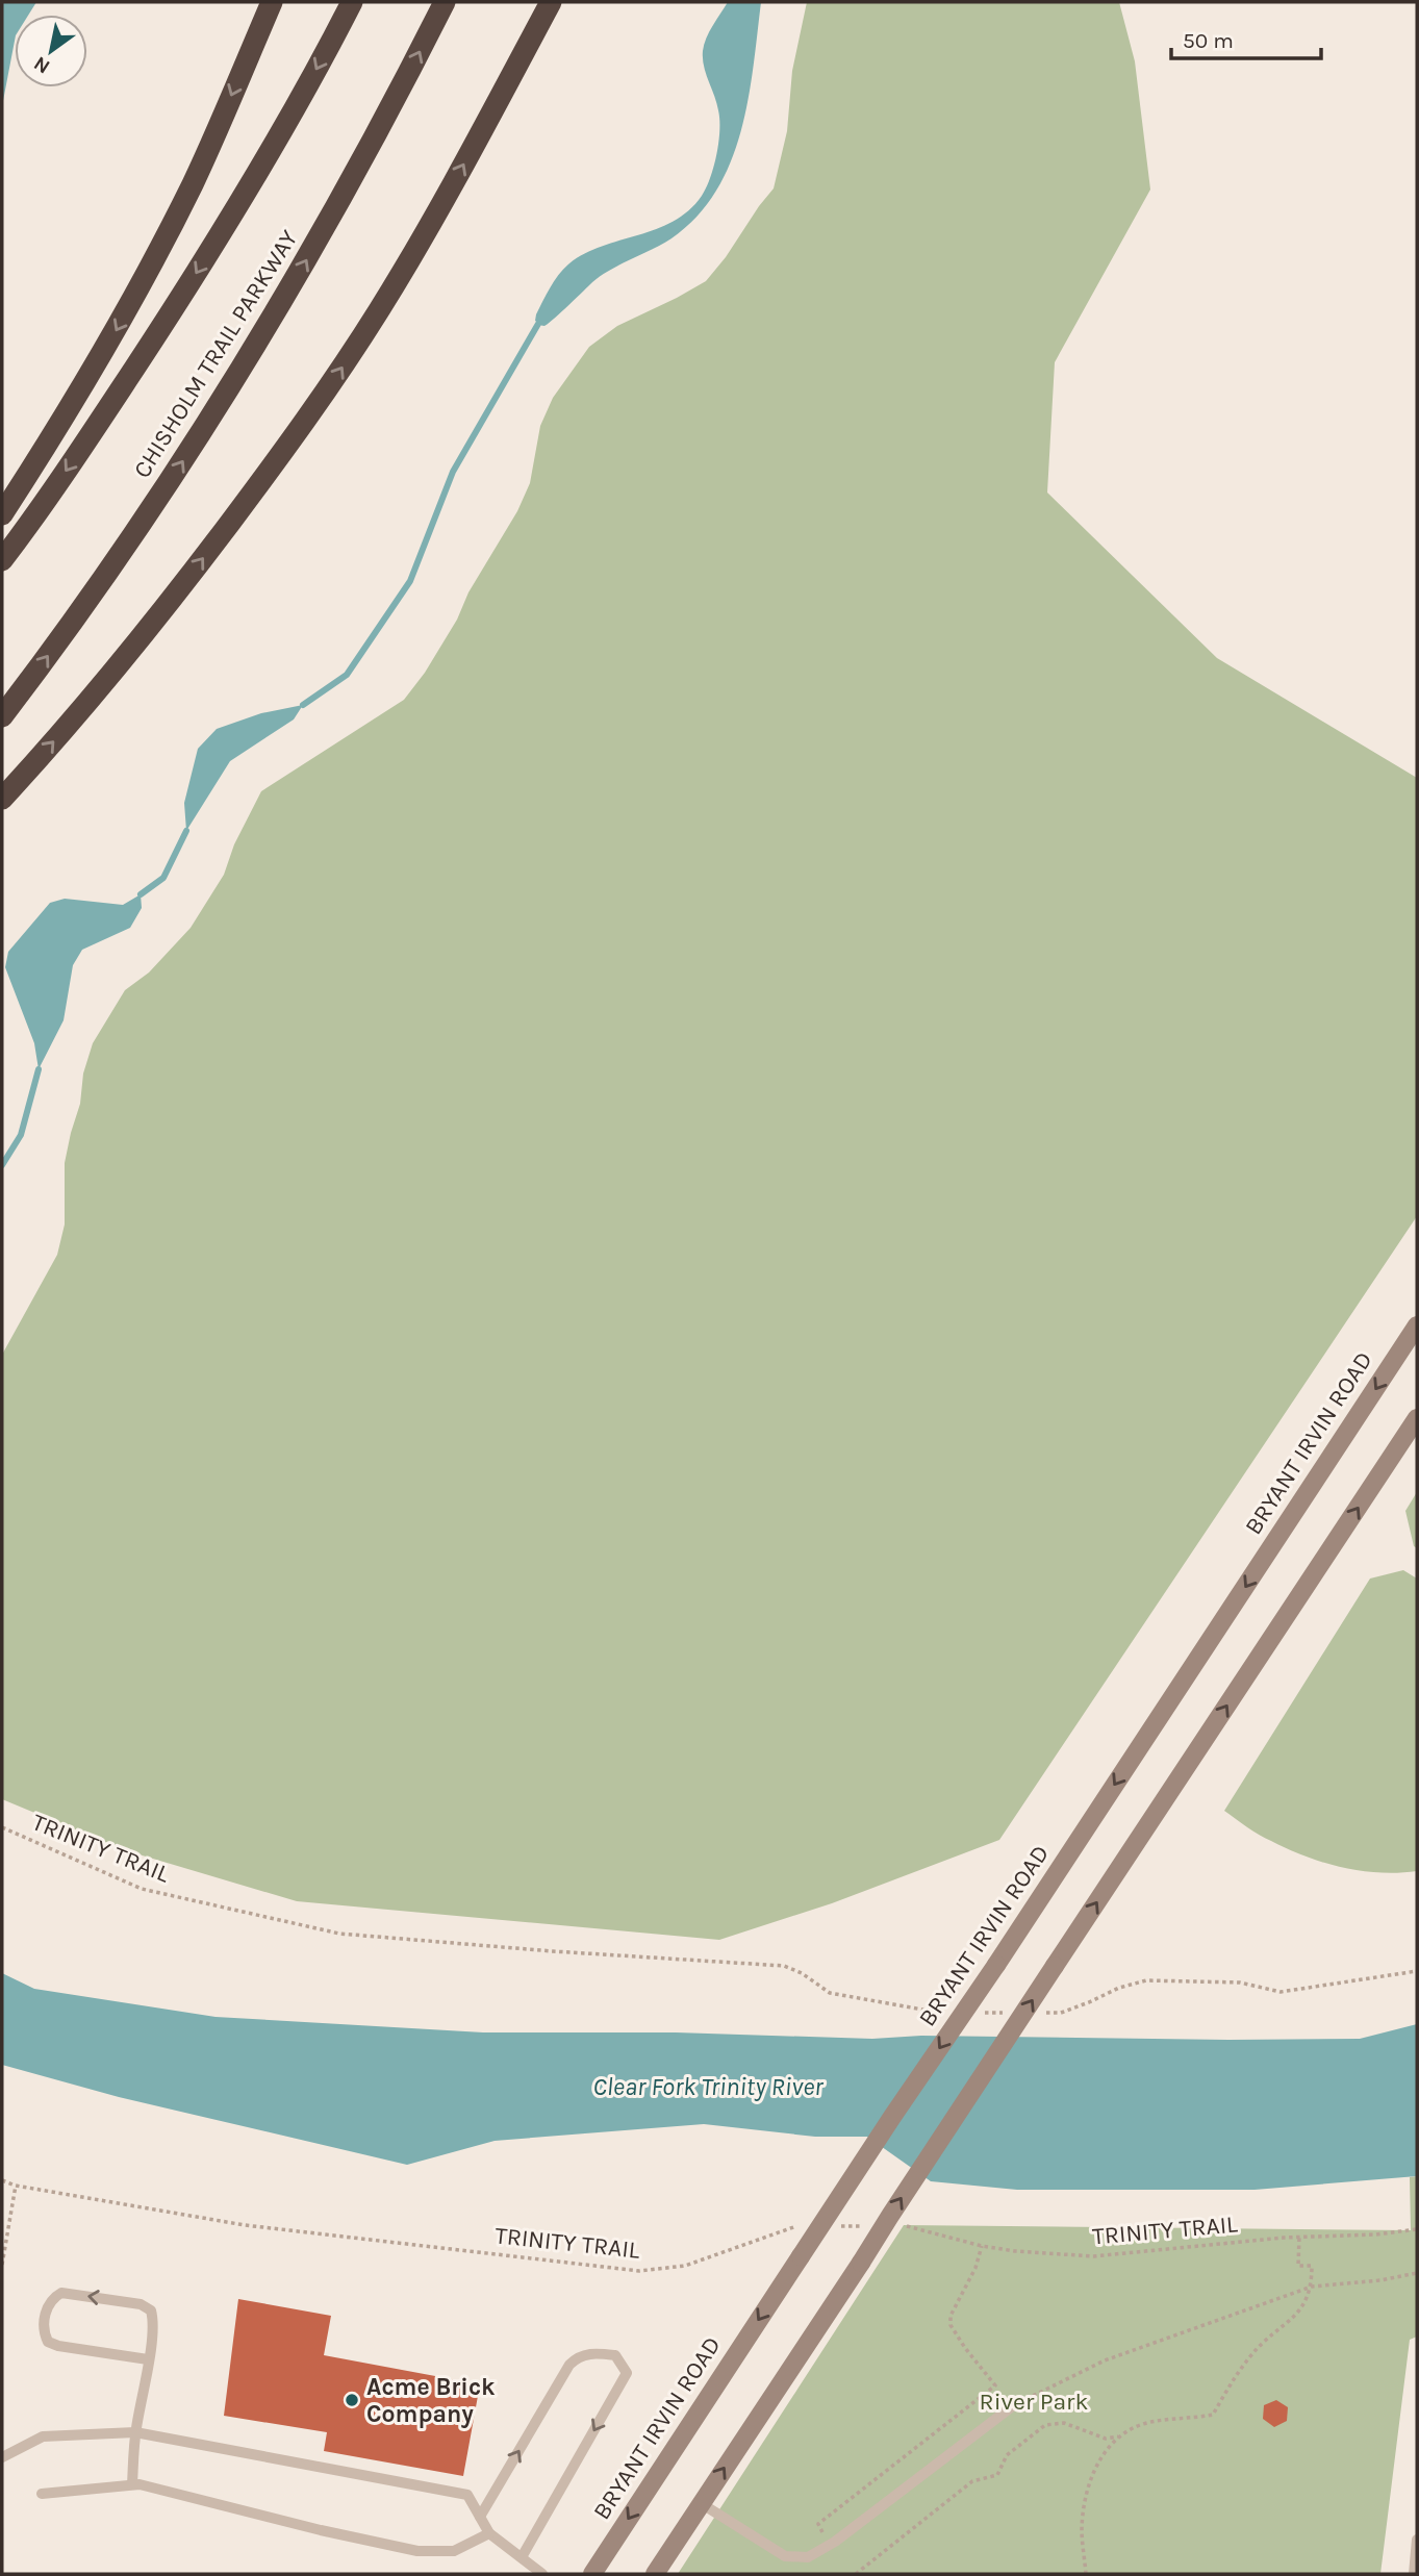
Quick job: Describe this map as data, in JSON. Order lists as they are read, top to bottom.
{
  "streets": {
    "highway": ["CHISHOLM TRAIL PARKWAY"],
    "main road": ["BRYANT IRVIN ROAD"],
    "path": ["TRINITY TRAIL"]
  },
  "water": ["Clear Fork Trinity River"],
  "parks": ["River Park"],
  "places": ["Acme Brick Company"],
  "scale_bar": "50 m",
  "north": "bottom left"
}
